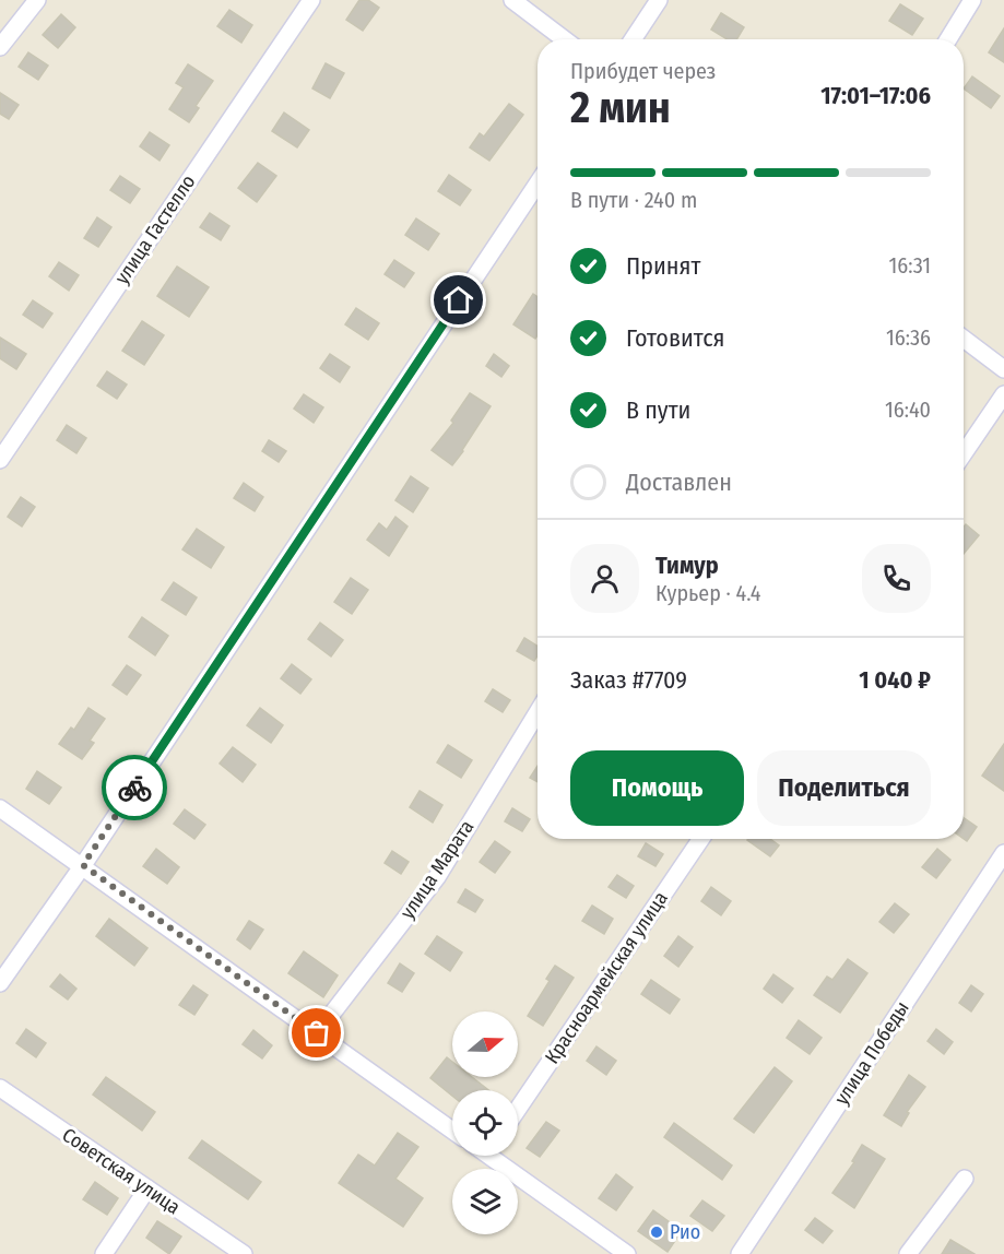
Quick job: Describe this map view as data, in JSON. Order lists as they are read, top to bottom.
{
  "streets": {
    "street": [
      "улица Гастелло",
      "улица Марата",
      "Красноармейская улица",
      "улица Победы",
      "Советская улица"
    ]
  },
  "places": ["Рио"],
  "north": "right",
  "page": {
    "heading": ["2 мин", "Прибудет через", "17:01–17:06"],
    "panel": [
      "Тимур",
      "Курьер · 4.4",
      "Заказ #7709",
      "1 040 ₽"
    ],
    "bar": "В пути · 240 m",
    "list": [
      ["Принят", "16:31"],
      ["Готовится", "16:36"],
      ["В пути", "16:40"],
      "Доставлен"
    ],
    "buttons": ["Помощь", "Поделиться"]
  }
}
